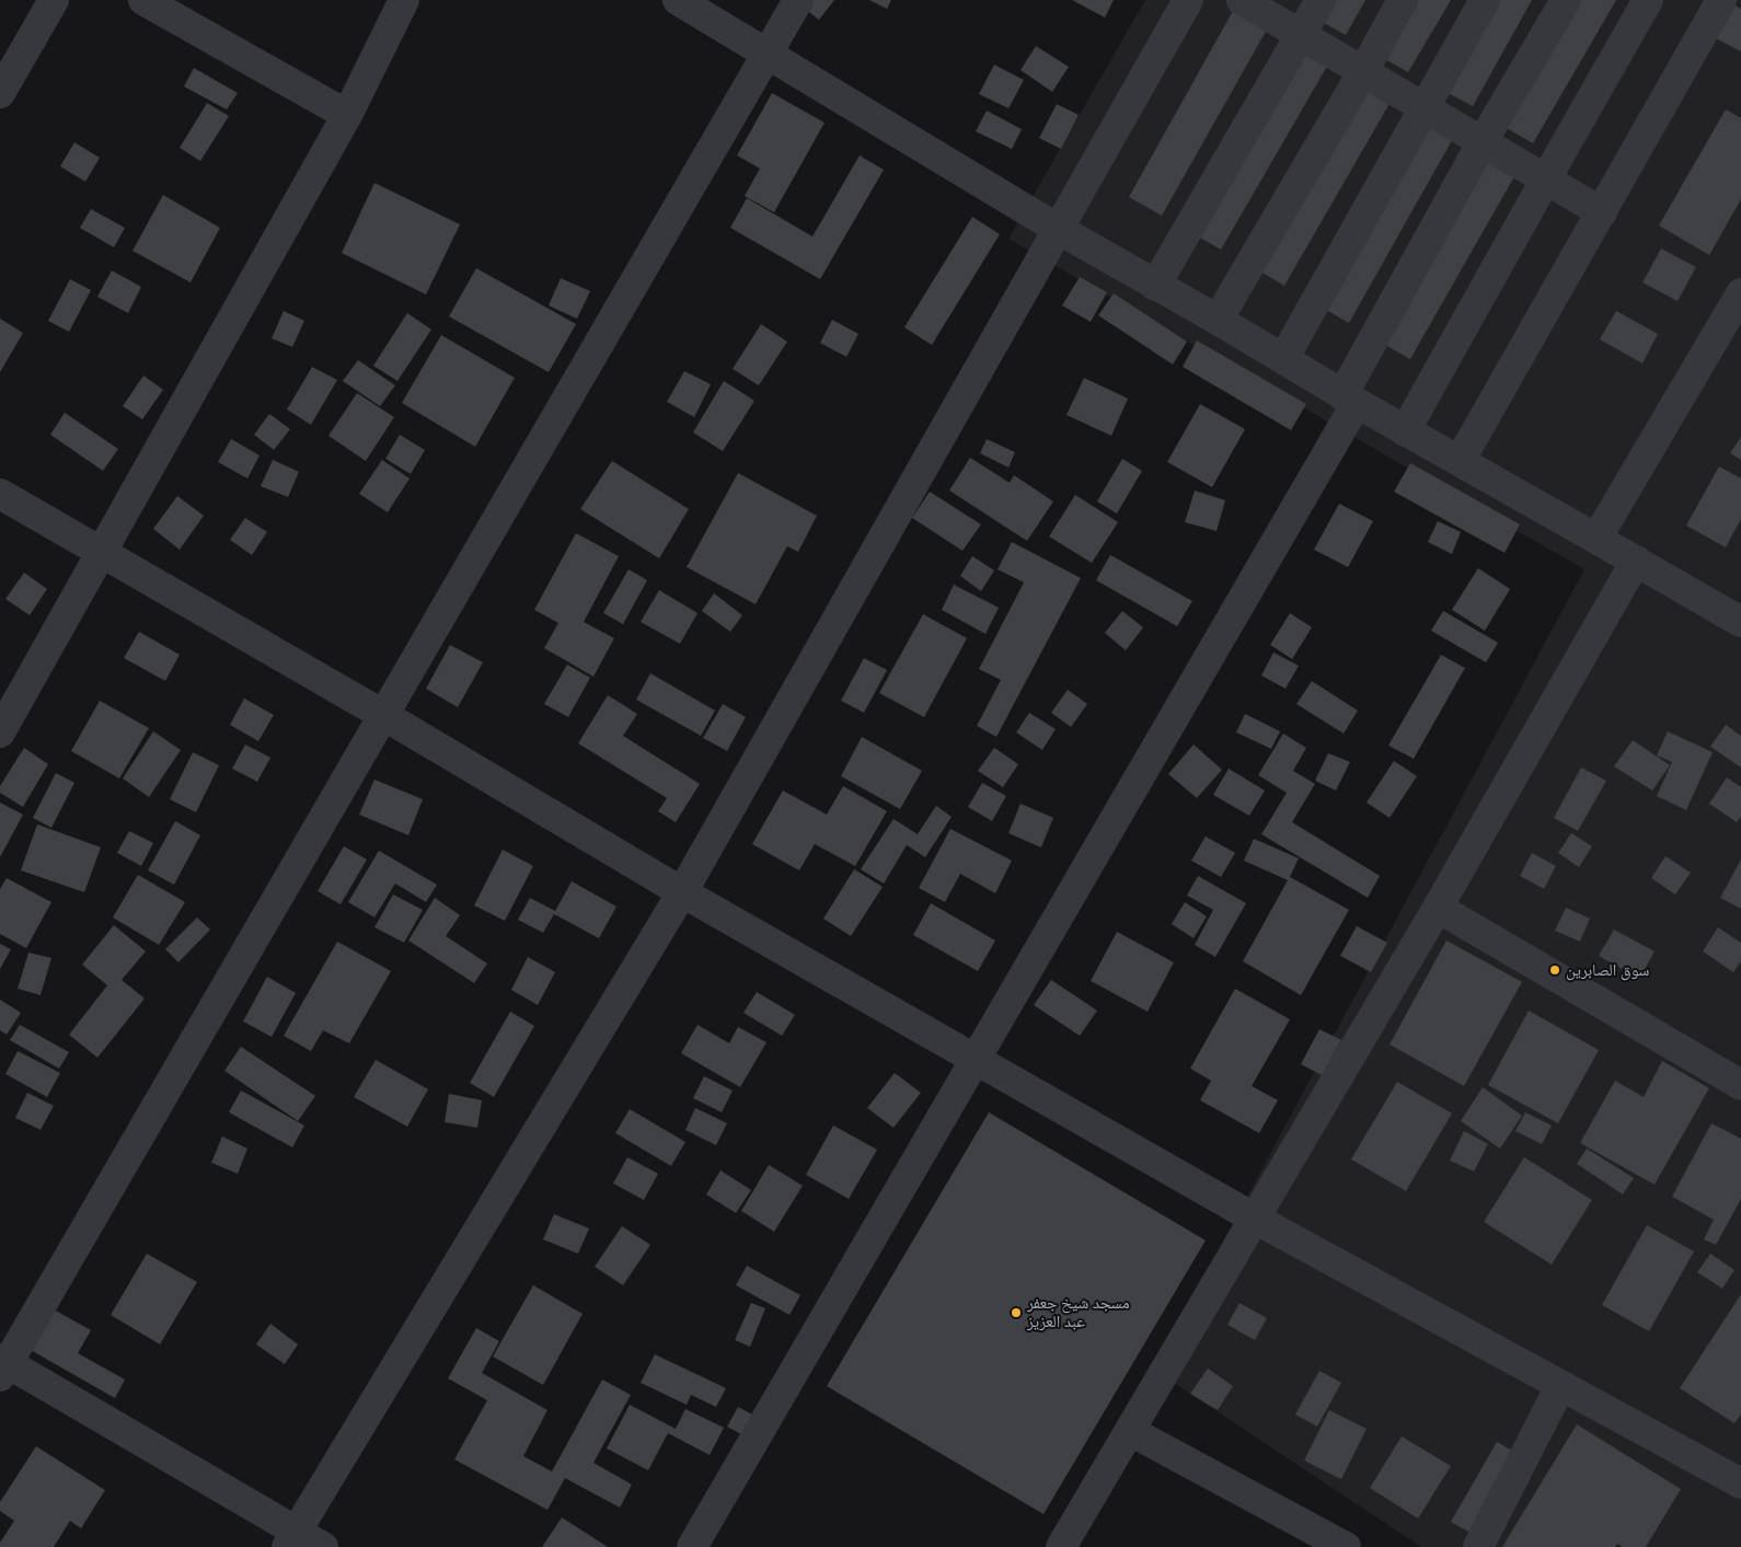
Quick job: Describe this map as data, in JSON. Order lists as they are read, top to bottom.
{
  "places": ["سوق الصابرين", "مسجد شيخ جعفر عبد العزيز"]
}
